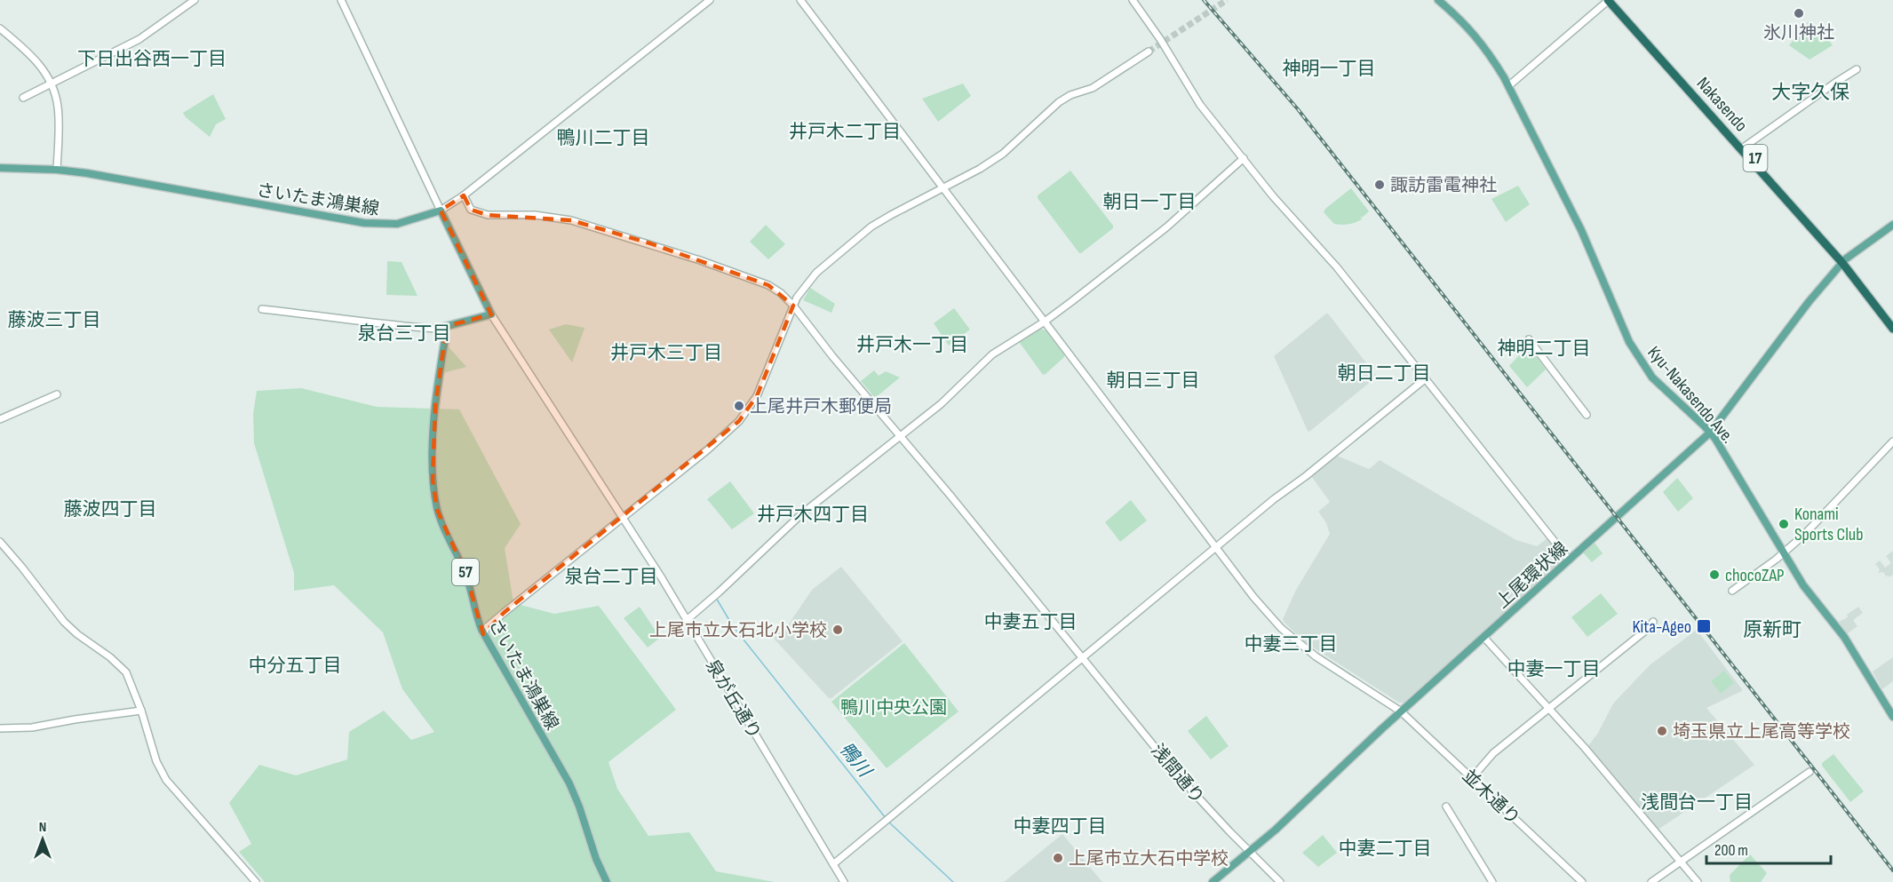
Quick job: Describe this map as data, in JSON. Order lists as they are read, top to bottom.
{
  "streets": {
    "highway": ["Nakasendo", "17"],
    "main road": [
      "さいたま鴻巣線",
      "Kyu-Nakasendo Ave.",
      "57",
      "上尾環状線"
    ],
    "street": ["泉が丘通り", "浅間通り", "並木通り"]
  },
  "crossings": [
    ["Nakasendo", "上尾環状線"],
    ["Kyu-Nakasendo Ave.", "上尾環状線"],
    ["上尾環状線", "浅間通り"],
    ["上尾環状線", "並木通り"]
  ],
  "districts": [
    "下日出谷西一丁目",
    "神明一丁目",
    "大字久保",
    "井戸木二丁目",
    "鴨川二丁目",
    "朝日一丁目",
    "藤波三丁目",
    "泉台三丁目",
    "井戸木一丁目",
    "神明二丁目",
    "井戸木三丁目",
    "朝日二丁目",
    "朝日三丁目",
    "藤波四丁目",
    "井戸木四丁目",
    "泉台二丁目",
    "中妻五丁目",
    "原新町",
    "中妻三丁目",
    "中分五丁目",
    "中妻一丁目",
    "浅間台一丁目",
    "中妻四丁目",
    "中妻二丁目"
  ],
  "water": ["鴨川"],
  "parks": ["鴨川中央公園"],
  "places": {
    "other": [
      "氷川神社",
      "諏訪雷電神社",
      "上尾井戸木郵便局",
      "Konami Sports Club",
      "chocoZAP",
      "上尾市立大石北小学校",
      "埼玉県立上尾高等学校",
      "上尾市立大石中学校"
    ],
    "transit": ["Kita-Ageo"]
  },
  "scale_bar": "200 m",
  "north": "top"
}
